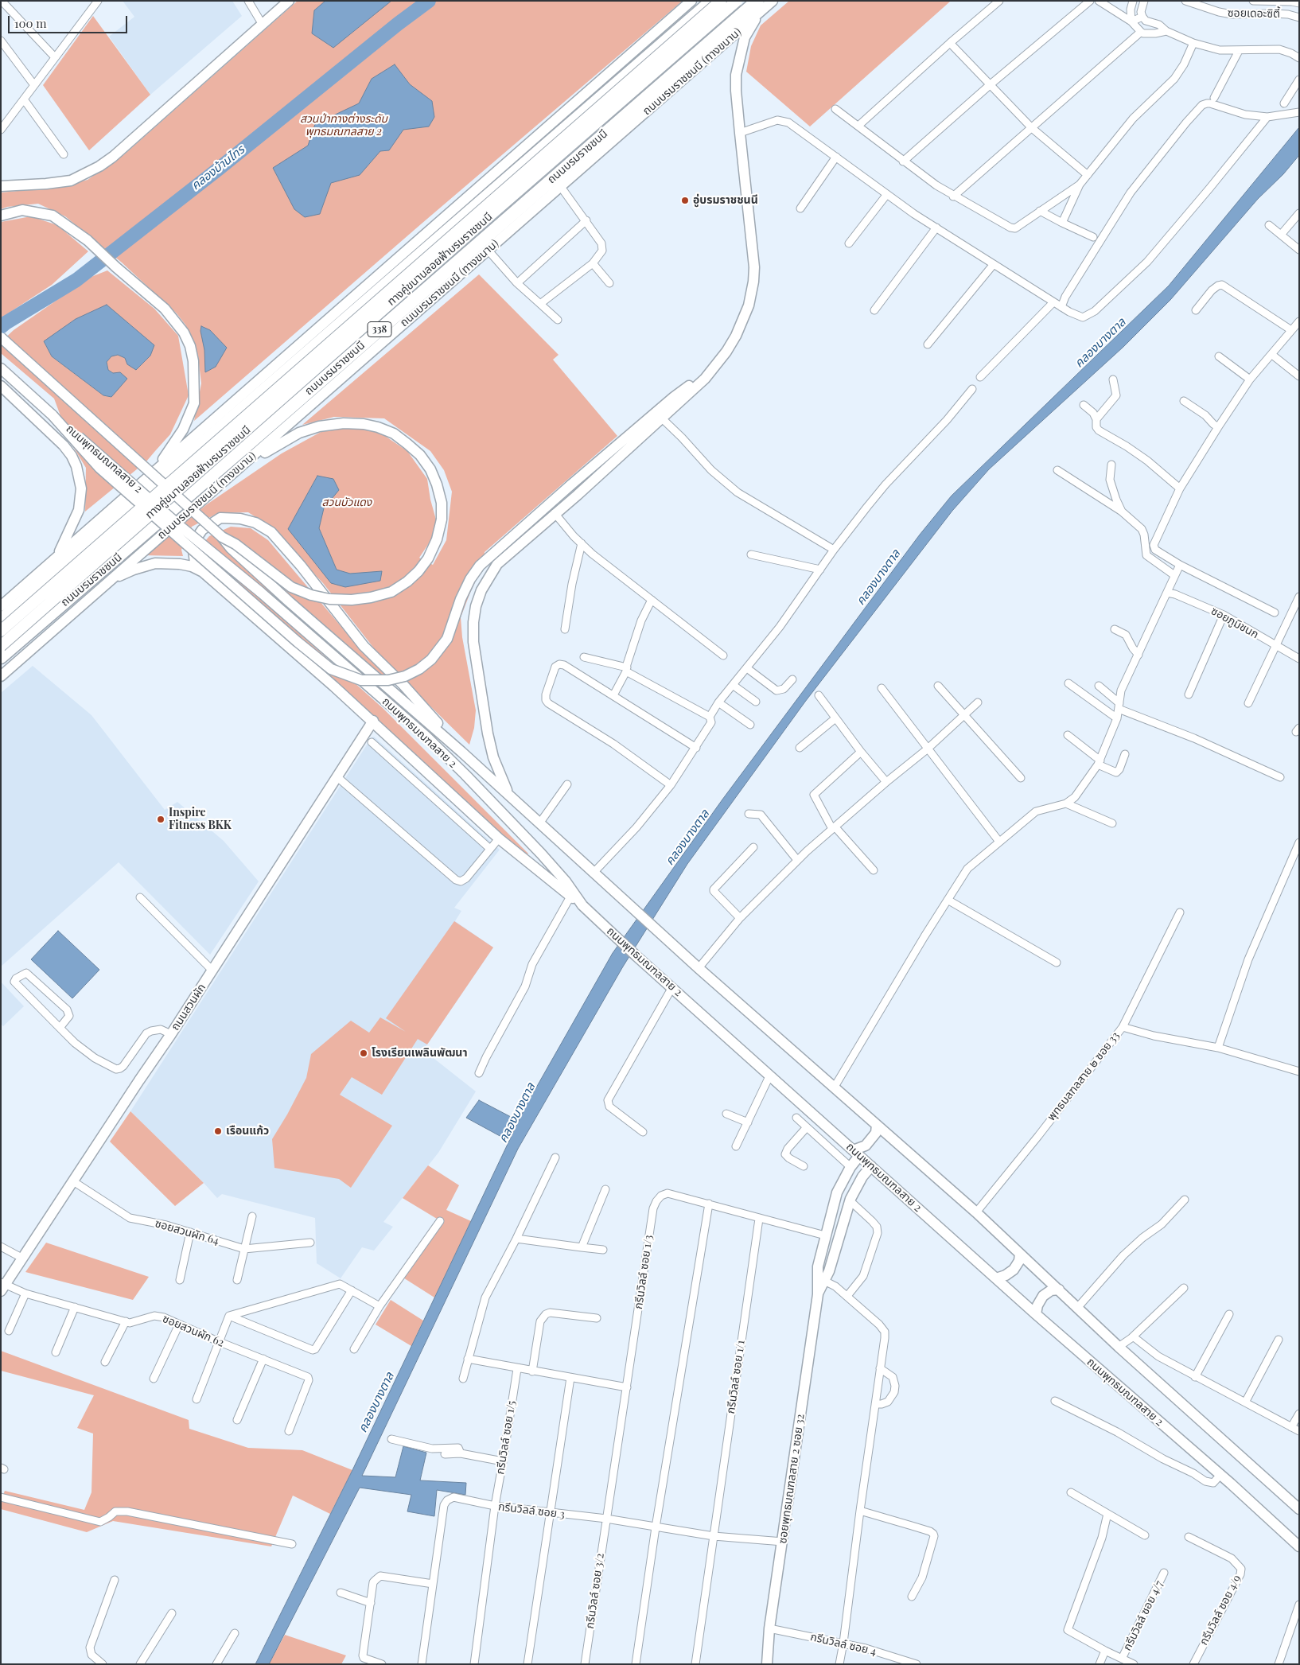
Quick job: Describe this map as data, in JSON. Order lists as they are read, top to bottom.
{
  "streets": {
    "highway": ["ถนนบรมราชชนนี", "338"],
    "main road": [
      "ถนนบรมราชชนนี (ทางขนาน)",
      "ทางคู่ขนานลอยฟ้าบรมราชชนนี",
      "ถนนพุทธมณฑลสาย 2",
      "ถนนสวนผัก",
      "ซอยพุทธมณฑลสาย 2 ซอย 32"
    ],
    "street": [
      "ซอยเดอะซิตี้",
      "ซอยภูมิชนก",
      "พุทธมลฑลสาย ๒ ซอย 33",
      "ซอยสวนผัก 64",
      "กรีนวิลล์ ซอย 1/3",
      "ซอยสวนผัก 62",
      "กรีนวิลล์ ซอย 1/1",
      "กรีนวิลล์ ซอย 1/5",
      "กรีนวิลล์ ซอย 3",
      "กรีนวิลล์ ซอย 3/2",
      "กรีนวิลล์ ซอย 4/9",
      "กรีนวิลล์ ซอย 4/7",
      "กรีนวิลล์ ซอย 4"
    ]
  },
  "crossings": [
    ["ถนนบรมราชชนนี (ทางขนาน)", "ถนนบรมราชชนนี"],
    ["ถนนพุทธมณฑลสาย 2", "พุทธมลฑลสาย ๒ ซอย 33"],
    ["ถนนพุทธมณฑลสาย 2", "ซอยพุทธมณฑลสาย 2 ซอย 32"],
    ["ถนนสวนผัก", "ซอยสวนผัก 64"],
    ["ถนนสวนผัก", "ซอยสวนผัก 62"],
    ["กรีนวิลล์ ซอย 1/3", "กรีนวิลล์ ซอย 1/1"],
    ["กรีนวิลล์ ซอย 1/3", "ซอยพุทธมณฑลสาย 2 ซอย 32"],
    ["กรีนวิลล์ ซอย 1/3", "กรีนวิลล์ ซอย 3"],
    ["กรีนวิลล์ ซอย 1/3", "กรีนวิลล์ ซอย 3/2"],
    ["กรีนวิลล์ ซอย 1/1", "กรีนวิลล์ ซอย 3"],
    ["กรีนวิลล์ ซอย 1/5", "กรีนวิลล์ ซอย 3"],
    ["ซอยพุทธมณฑลสาย 2 ซอย 32", "กรีนวิลล์ ซอย 3"],
    ["ซอยพุทธมณฑลสาย 2 ซอย 32", "กรีนวิลล์ ซอย 4"],
    ["กรีนวิลล์ ซอย 3", "กรีนวิลล์ ซอย 3/2"]
  ],
  "water": ["คลองบ้านไทร", "คลองบางตาล"],
  "parks": ["สวนป่าทางต่างระดับ พุทธมณฑลสาย 2", "สวนบัวแดง"],
  "places": [
    "อู่บรมราชชนนี",
    "Inspire Fitness BKK",
    "โรงเรียนเพลินพัฒนา",
    "เรือนแก้ว"
  ],
  "scale_bar": "100 m"
}
